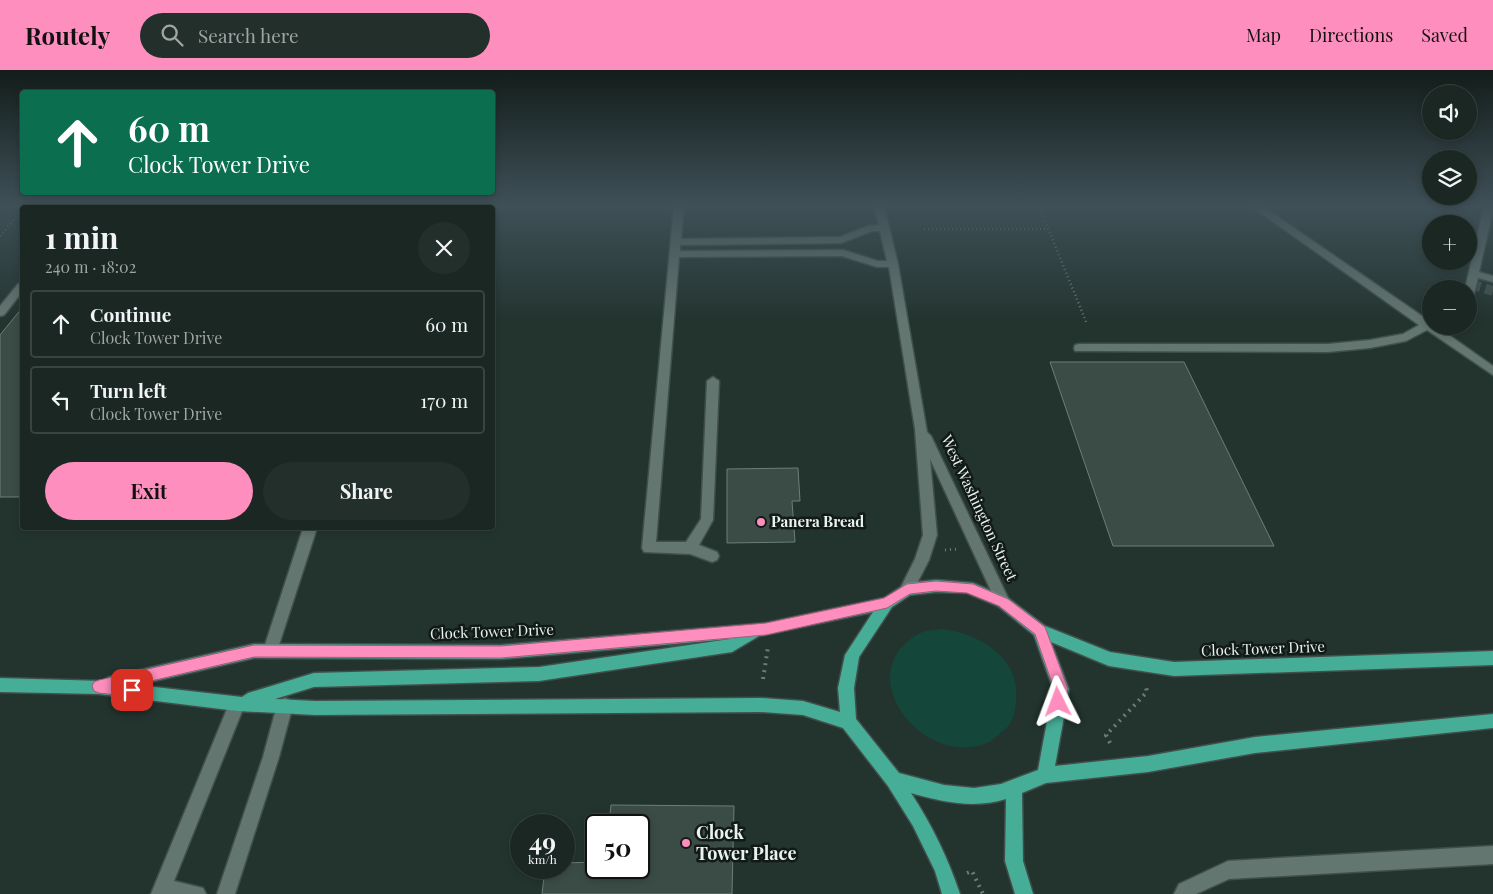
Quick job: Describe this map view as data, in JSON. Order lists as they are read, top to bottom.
{
  "streets": {
    "main road": ["Clock Tower Drive"],
    "street": ["West Washington Street"]
  },
  "crossings": [
    ["West Washington Street", "Clock Tower Drive"]
  ],
  "places": ["Panera Bread", "Clock Tower Place"],
  "page": {
    "header": "Routely",
    "search": "Search here",
    "nav": ["Map", "Directions", "Saved"],
    "map_buttons": ["+", "−"],
    "turn": ["60 m", "Clock Tower Drive"],
    "heading": ["1 min", "240 m · 18:02"],
    "list": [
      {
        "name": "Continue",
        "note": "Clock Tower Drive",
        "value": "60 m"
      },
      {
        "name": "Turn left",
        "note": "Clock Tower Drive",
        "value": "170 m"
      }
    ],
    "buttons": ["Exit", "Share"],
    "speed": "49 km/h",
    "limit": "50"
  }
}
